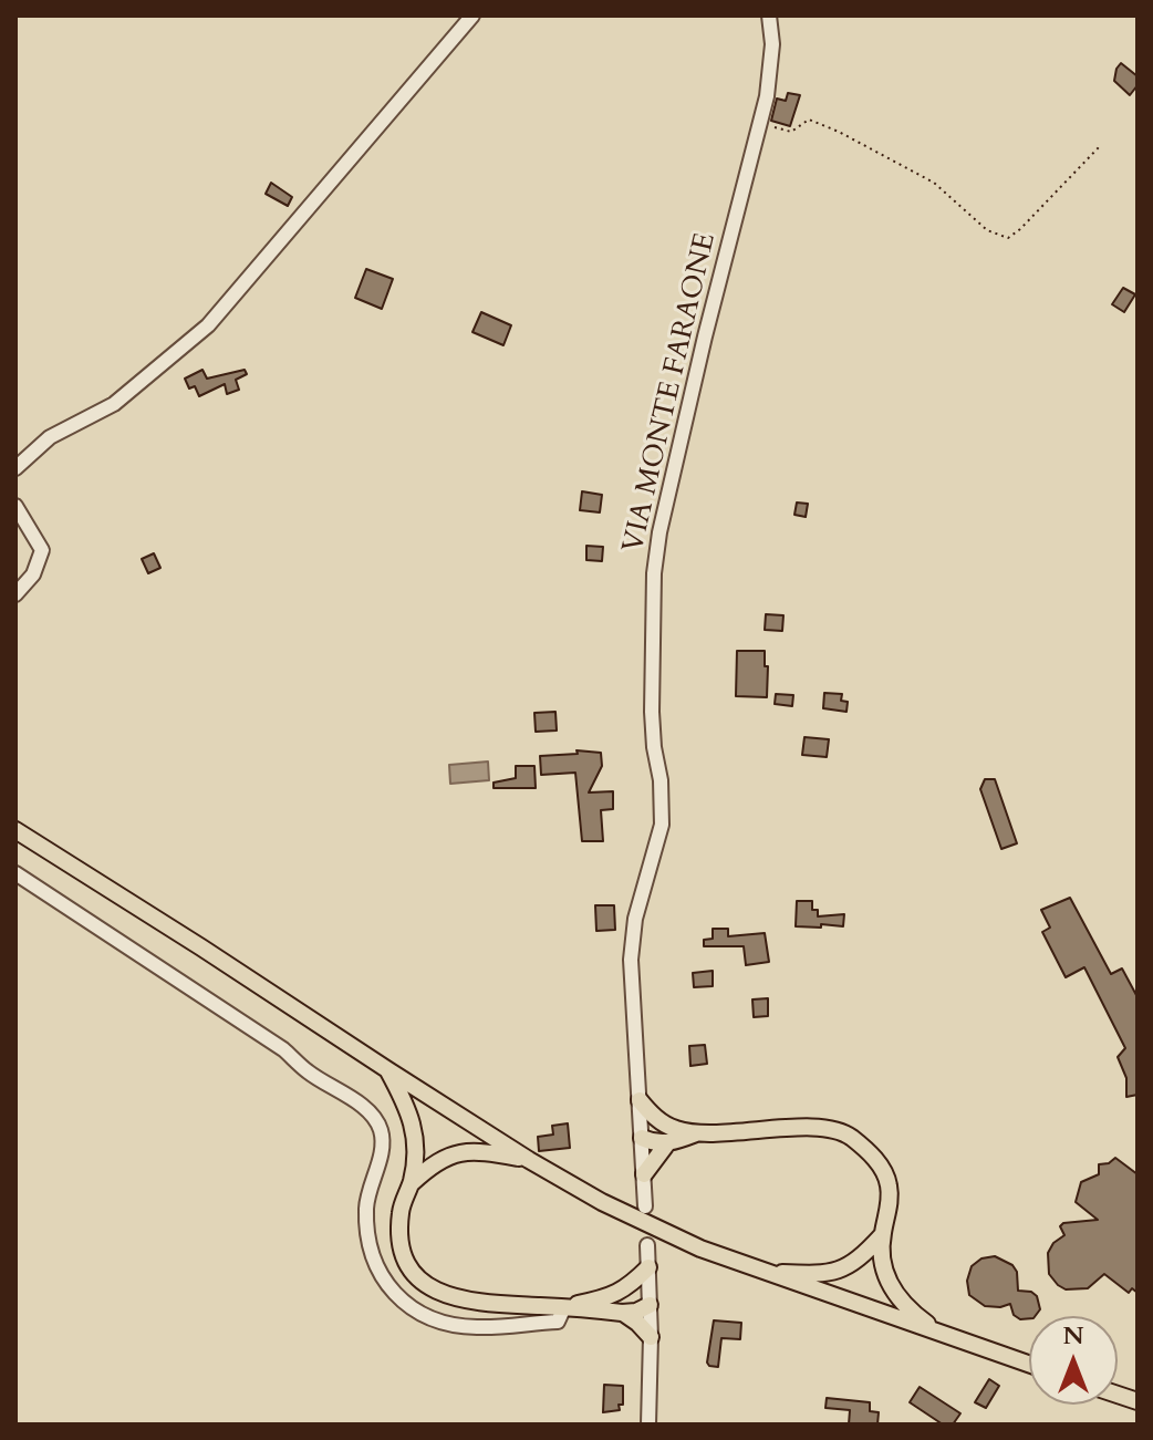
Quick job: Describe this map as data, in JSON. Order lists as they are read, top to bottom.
{
  "streets": {
    "street": ["VIA MONTE FARAONE"]
  },
  "north": "top"
}
